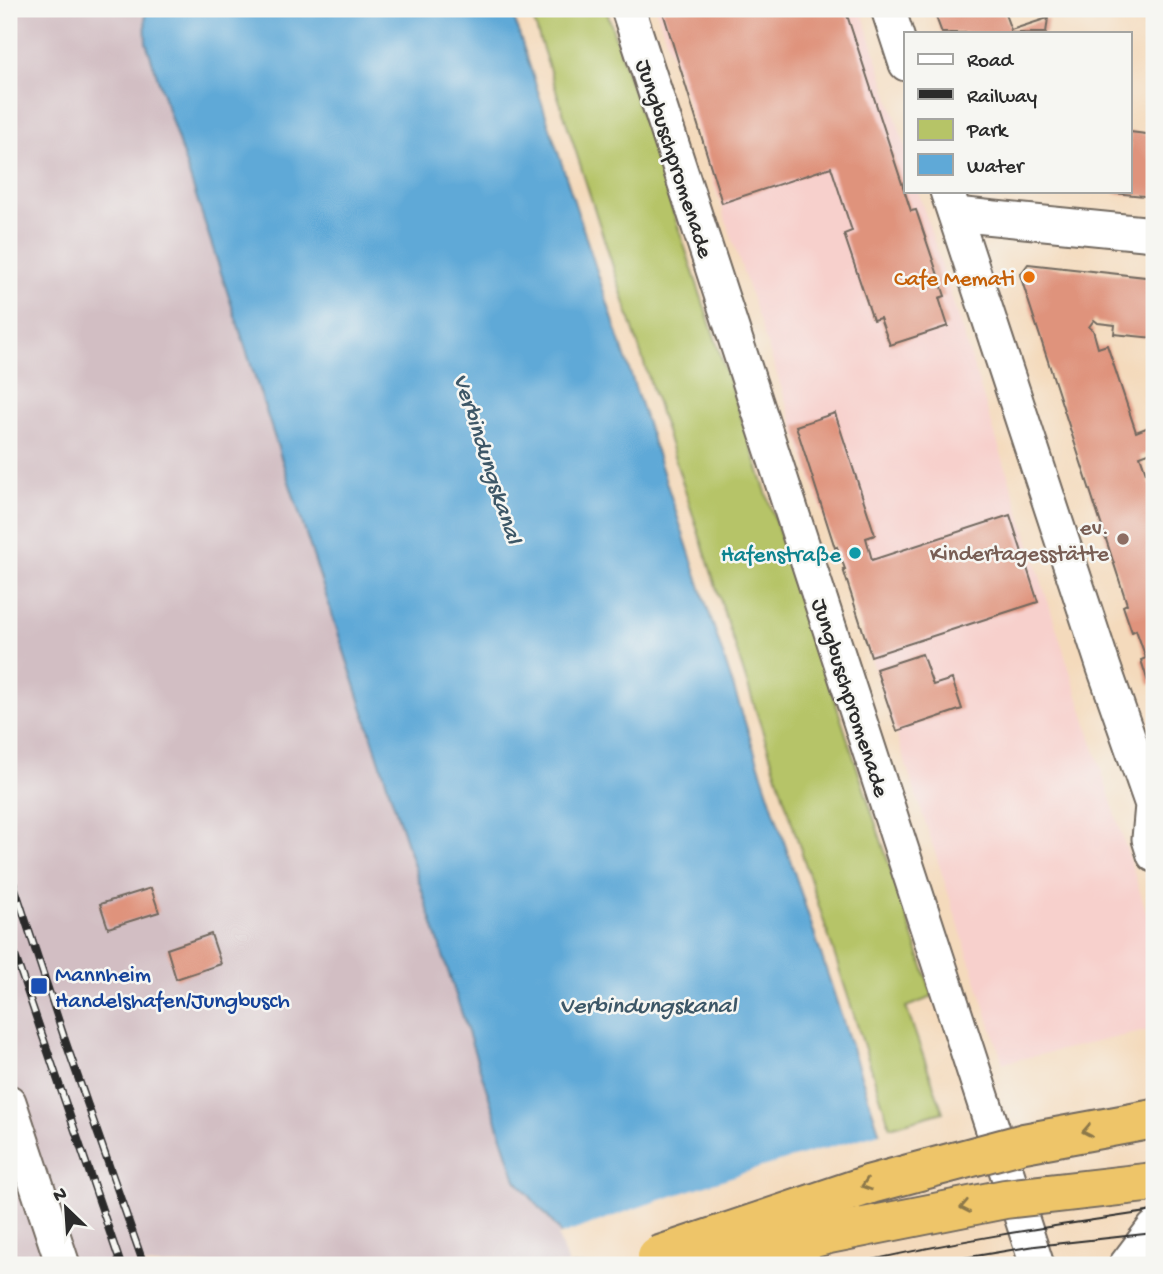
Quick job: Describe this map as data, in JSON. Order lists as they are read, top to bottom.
{
  "streets": {
    "street": ["Jungbuschpromenade"]
  },
  "water": ["Verbindungskanal"],
  "places": {
    "other": ["Cafe Memati", "ev. Kindertagesstätte", "Hafenstraße"],
    "transit": ["Mannheim Handelshafen/Jungbusch"]
  },
  "legend": [
    "Road",
    "Railway",
    "Park",
    "Water"
  ],
  "north": "top left"
}
